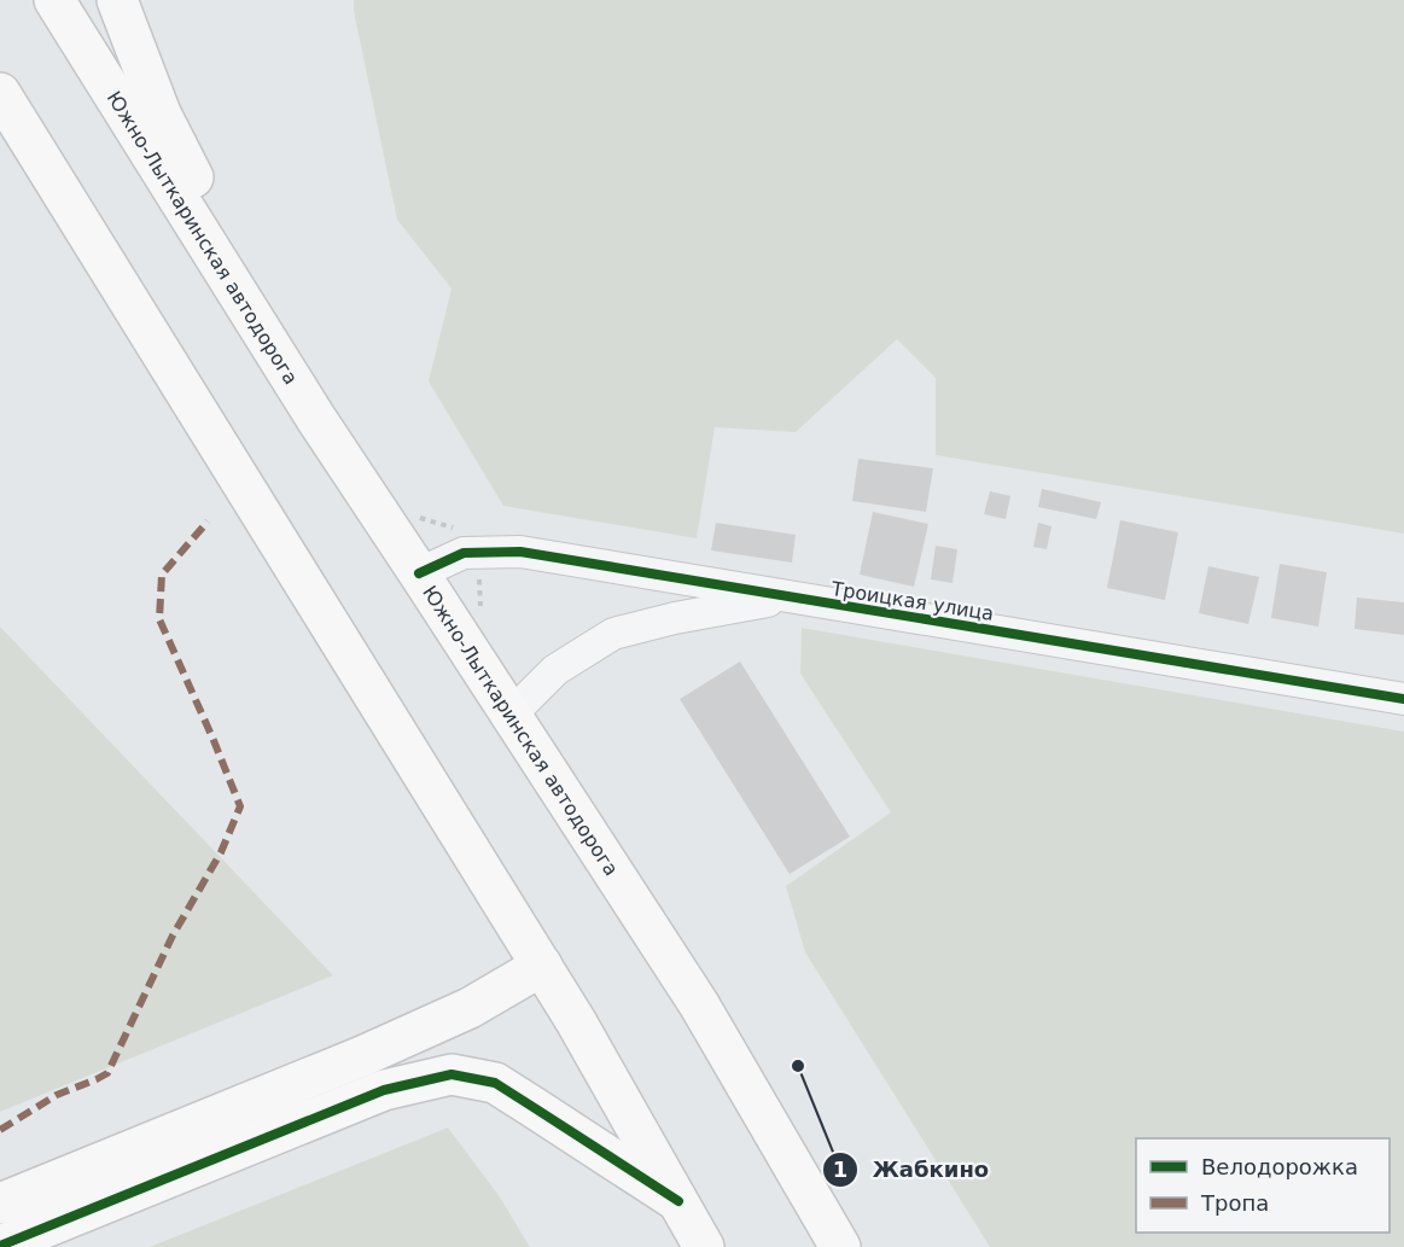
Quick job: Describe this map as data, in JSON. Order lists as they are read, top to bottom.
{
  "streets": {
    "main road": ["Южно-Лыткаринская автодорога"],
    "street": ["Троицкая улица"]
  },
  "crossings": [
    ["Южно-Лыткаринская автодорога", "Троицкая улица"]
  ],
  "places": ["Жабкино"],
  "legend": ["Велодорожка", "Тропа"]
}
